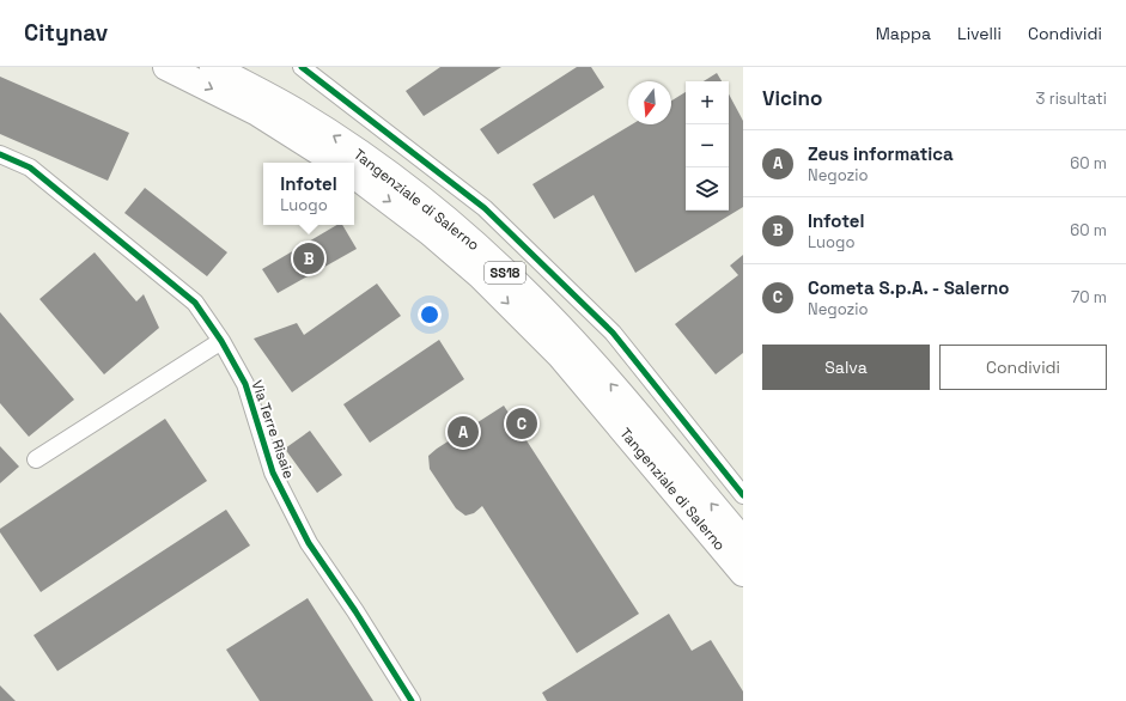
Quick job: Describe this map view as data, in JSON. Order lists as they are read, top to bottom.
{
  "streets": {
    "highway": ["Tangenziale di Salerno", "SS18"],
    "street": ["Via Terre Risaie"]
  },
  "north": "bottom",
  "page": {
    "header": "Citynav",
    "nav": ["Mappa", "Livelli", "Condividi"],
    "heading": ["Vicino", "3 risultati"],
    "map_buttons": ["+", "−"],
    "list": [
      {
        "mark": "A",
        "name": "Zeus informatica",
        "note": "Negozio",
        "value": "60 m"
      },
      {
        "mark": "B",
        "name": "Infotel",
        "note": "Luogo",
        "value": "60 m"
      },
      {
        "mark": "C",
        "name": "Cometa S.p.A. - Salerno",
        "note": "Negozio",
        "value": "70 m"
      }
    ],
    "popup": ["Infotel", "Luogo"],
    "pins": ["B", "C", "A"],
    "buttons": ["Salva", "Condividi"]
  }
}
